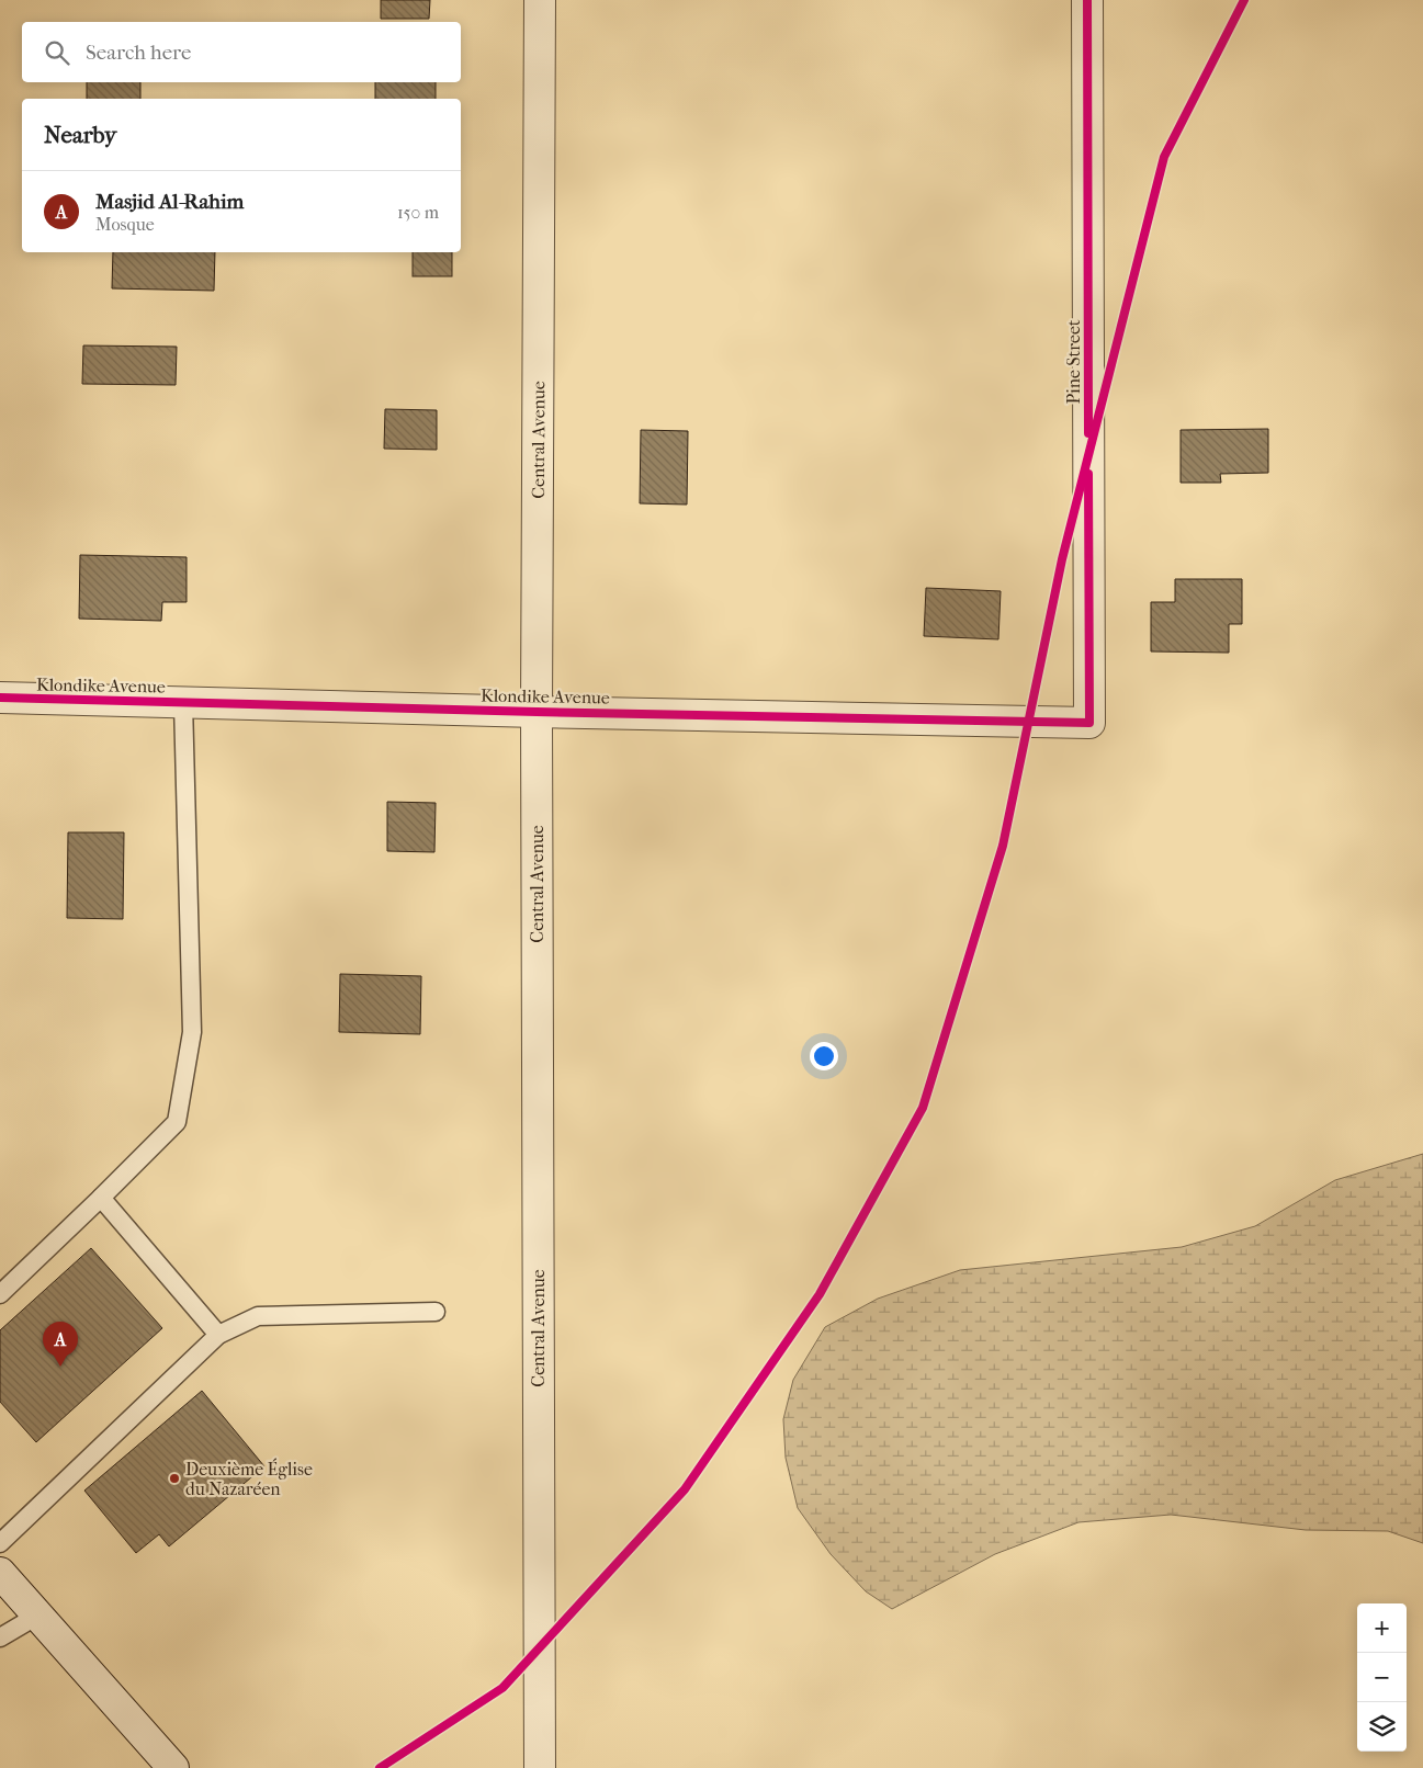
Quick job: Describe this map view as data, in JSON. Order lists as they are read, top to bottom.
{
  "streets": {
    "street": ["Pine Street", "Central Avenue", "Klondike Avenue"]
  },
  "crossings": [
    ["Pine Street", "Klondike Avenue"],
    ["Central Avenue", "Klondike Avenue"]
  ],
  "places": ["Deuxième Église du Nazaréen"],
  "page": {
    "search": "Search here",
    "heading": "Nearby",
    "list": [
      {
        "mark": "A",
        "name": "Masjid Al-Rahim",
        "note": "Mosque",
        "value": "150 m"
      }
    ],
    "pins": "A",
    "map_buttons": ["+", "−"]
  }
}
